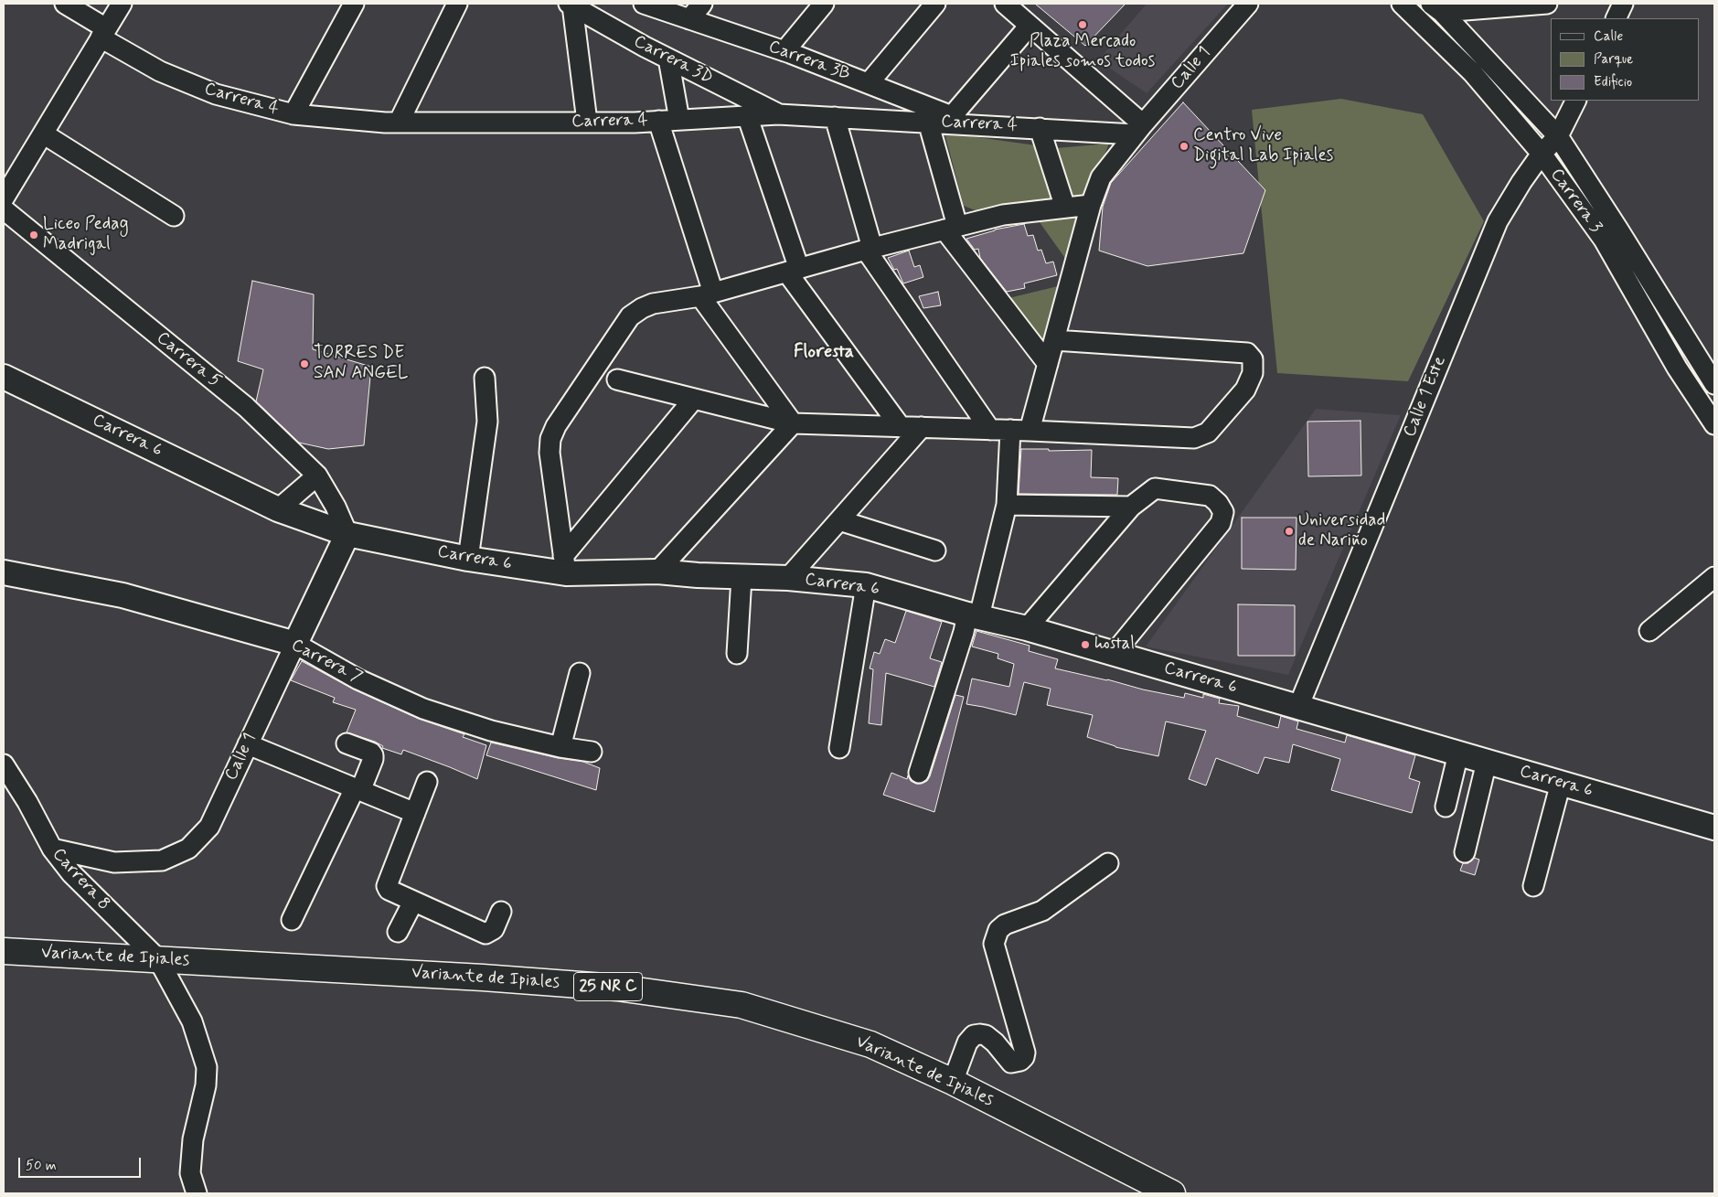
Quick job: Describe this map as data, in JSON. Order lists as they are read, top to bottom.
{
  "streets": {
    "highway": ["Variante de Ipiales", "25 NR C"],
    "main road": ["Calle 1", "Carrera 6", "Carrera 7"],
    "street": [
      "Carrera 3D",
      "Carrera 3B",
      "Carrera 4",
      "Carrera 3",
      "Carrera 5",
      "Calle 1 Este",
      "Carrera 8"
    ]
  },
  "crossings": [
    ["Carrera 3D", "Carrera 4"],
    ["Carrera 3B", "Carrera 4"],
    ["Calle 1", "Carrera 4"],
    ["Calle 1", "Carrera 5"],
    ["Calle 1", "Carrera 6"],
    ["Calle 1", "Carrera 7"],
    ["Calle 1", "Carrera 8"],
    ["Carrera 3", "Calle 1 Este"],
    ["Carrera 5", "Carrera 6"],
    ["Calle 1 Este", "Carrera 6"],
    ["Carrera 8", "Variante de Ipiales"]
  ],
  "districts": ["Floresta"],
  "places": [
    "Plaza Mercado Ipiales somos todos",
    "Centro Vive Digital Lab Ipiales",
    "Liceo Pedag Madrigal",
    "TORRES DE SAN ANGEL",
    "Universidad de Nariño",
    "hostal"
  ],
  "legend": ["Calle", "Parque", "Edificio"],
  "scale_bar": "50 m"
}
